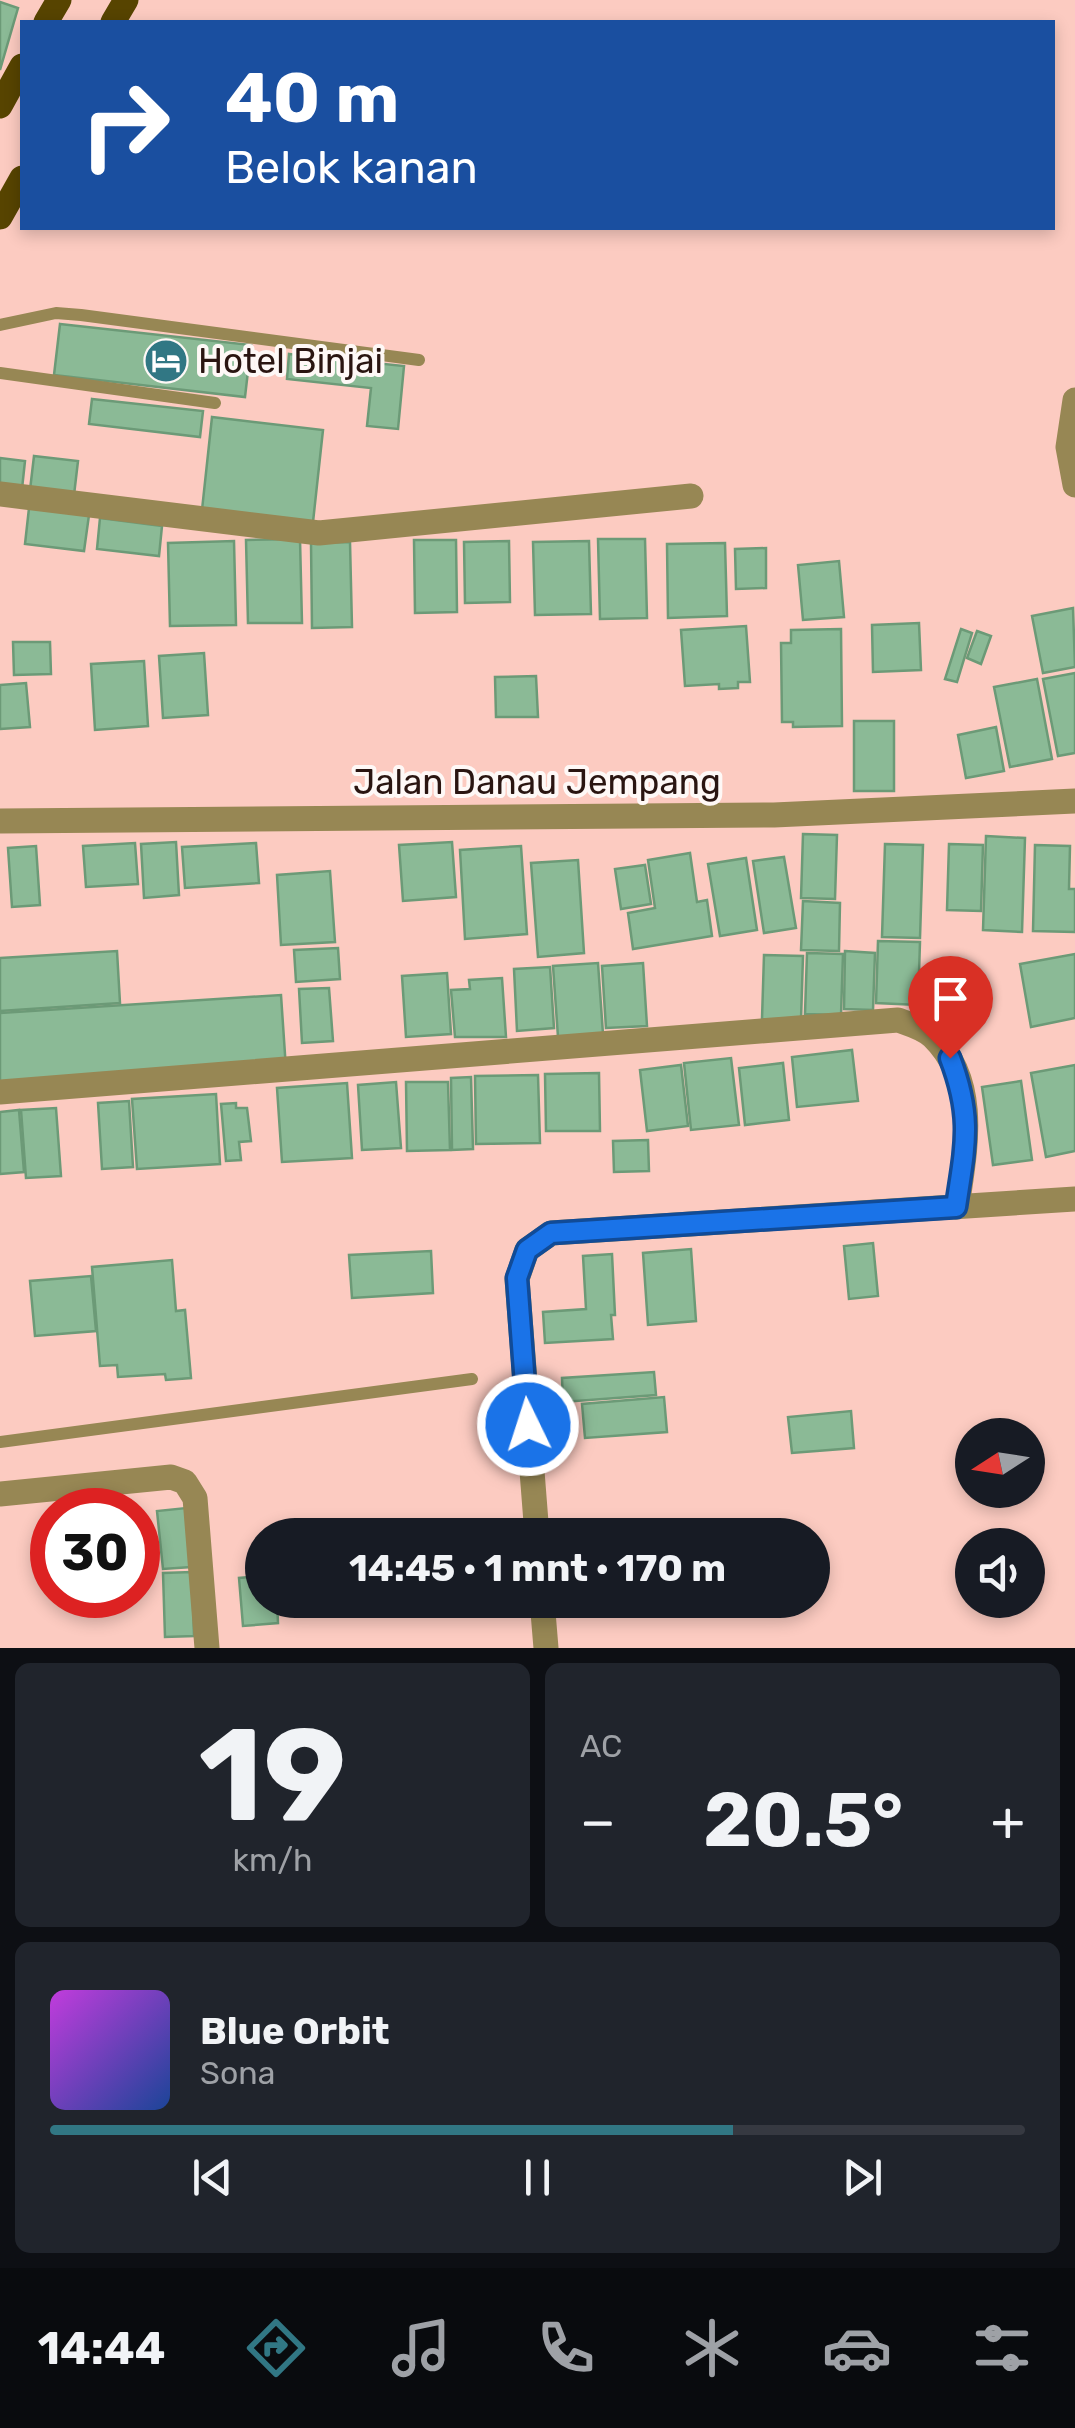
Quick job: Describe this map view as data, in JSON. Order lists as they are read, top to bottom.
{
  "streets": {
    "street": ["Jalan Danau Jempang"]
  },
  "places": {
    "hotel": ["Hotel Binjai"]
  },
  "north": "left",
  "page": {
    "turn": ["40 m", "Belok kanan"],
    "limit": "30",
    "trip": "14:45 · 1 mnt · 170 m",
    "tile": [
      ["19", "km/h"],
      "AC"
    ],
    "heat": ["−", "20.5°", "+"],
    "song": ["Blue Orbit", "Sona"],
    "tabs": "14:44"
  }
}
